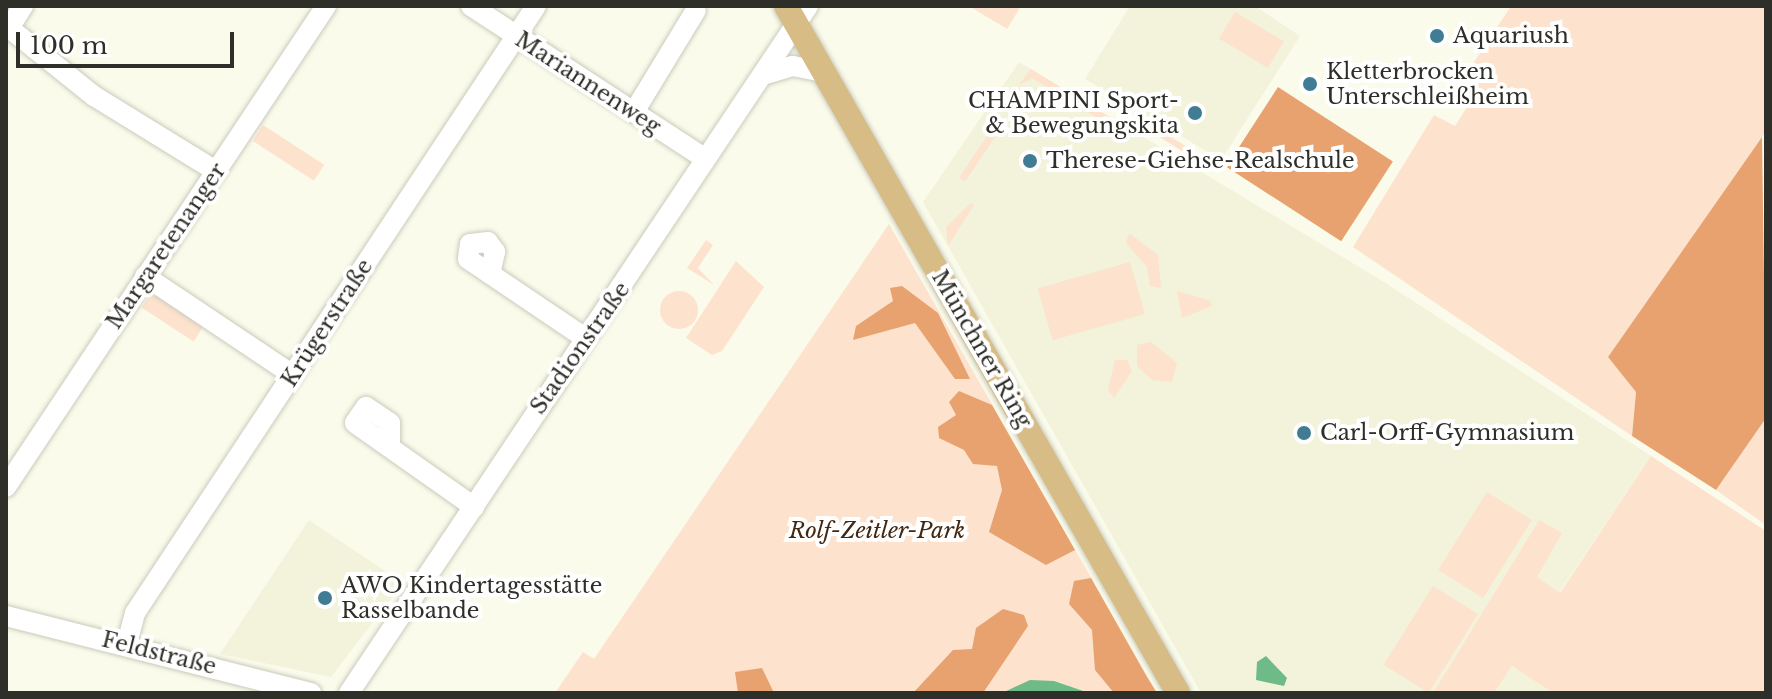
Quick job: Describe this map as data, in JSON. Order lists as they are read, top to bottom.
{
  "streets": {
    "main road": ["Münchner Ring"],
    "street": [
      "Mariannenweg",
      "Margaretenanger",
      "Krügerstraße",
      "Stadionstraße",
      "Feldstraße"
    ]
  },
  "crossings": [
    ["Mariannenweg", "Krügerstraße"],
    ["Mariannenweg", "Stadionstraße"],
    ["Krügerstraße", "Feldstraße"],
    ["Stadionstraße", "Münchner Ring"]
  ],
  "parks": ["Rolf-Zeitler-Park"],
  "places": [
    "Aquariush",
    "Kletterbrocken Unterschleißheim",
    "CHAMPINI Sport- & Bewegungskita",
    "Therese-Giehse-Realschule",
    "Carl-Orff-Gymnasium",
    "AWO Kindertagesstätte Rasselbande"
  ],
  "scale_bar": "100 m"
}
